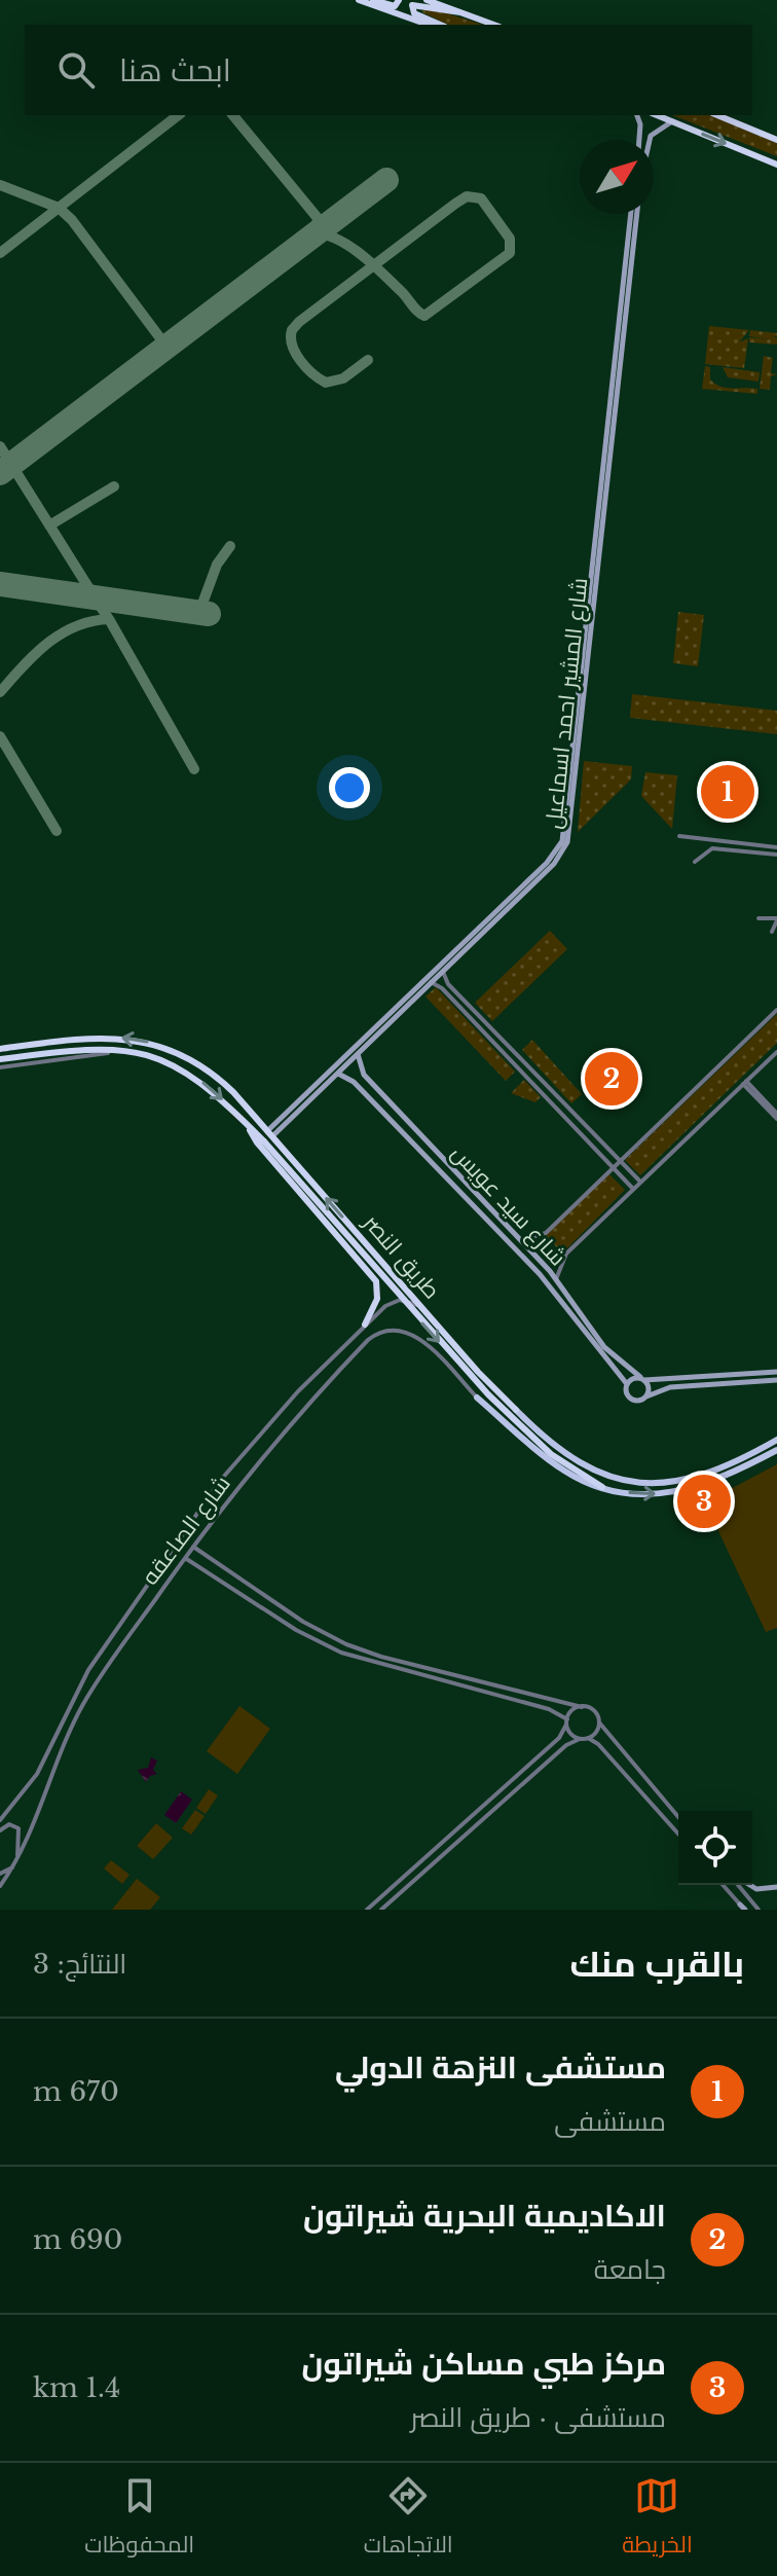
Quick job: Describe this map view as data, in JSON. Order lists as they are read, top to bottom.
{
  "streets": {
    "highway": ["طريق النصر"],
    "main road": ["شارع المشير احمد اسماعيل", "شارع سيد عويس"],
    "street": ["شارع الصاعقه"]
  },
  "crossings": [
    ["شارع المشير احمد اسماعيل", "طريق النصر"],
    ["طريق النصر", "شارع الصاعقه"]
  ],
  "north": "top right",
  "page": {
    "search": "ابحث هنا",
    "pins": ["1", "2", "3"],
    "heading": ["بالقرب منك", "النتائج: 3"],
    "list": [
      {
        "mark": "1",
        "name": "مستشفى النزهة الدولي",
        "note": "مستشفى",
        "value": "670 m"
      },
      {
        "mark": "2",
        "name": "الاكاديمية البحرية شيراتون",
        "note": "جامعة",
        "value": "690 m"
      },
      {
        "mark": "3",
        "name": "مركز طبي مساكن شيراتون",
        "note": "مستشفى · طريق النصر",
        "value": "1.4 km"
      }
    ],
    "nav": ["الخريطة", "الاتجاهات", "المحفوظات"]
  }
}
